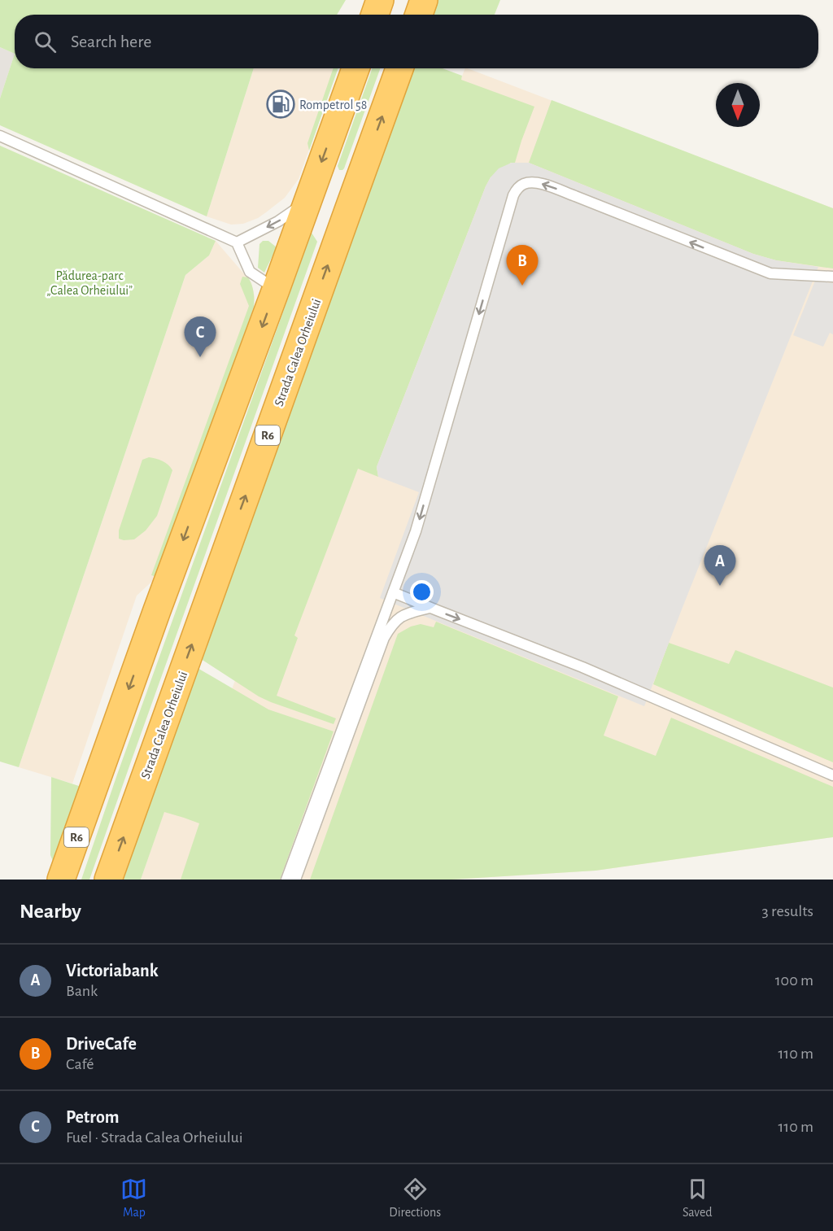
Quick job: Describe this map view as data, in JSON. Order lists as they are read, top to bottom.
{
  "streets": {
    "highway": ["Strada Calea Orheiului", "R6"]
  },
  "parks": ["Pădurea-parc „Calea Orheiului”"],
  "places": {
    "fuel station": ["Rompetrol 58"]
  },
  "north": "bottom",
  "page": {
    "search": "Search here",
    "pins": ["B", "C", "A"],
    "heading": ["Nearby", "3 results"],
    "list": [
      {
        "mark": "A",
        "name": "Victoriabank",
        "note": "Bank",
        "value": "100 m"
      },
      {
        "mark": "B",
        "name": "DriveCafe",
        "note": "Café",
        "value": "110 m"
      },
      {
        "mark": "C",
        "name": "Petrom",
        "note": "Fuel · Strada Calea Orheiului",
        "value": "110 m"
      }
    ],
    "nav": ["Map", "Directions", "Saved"]
  }
}
